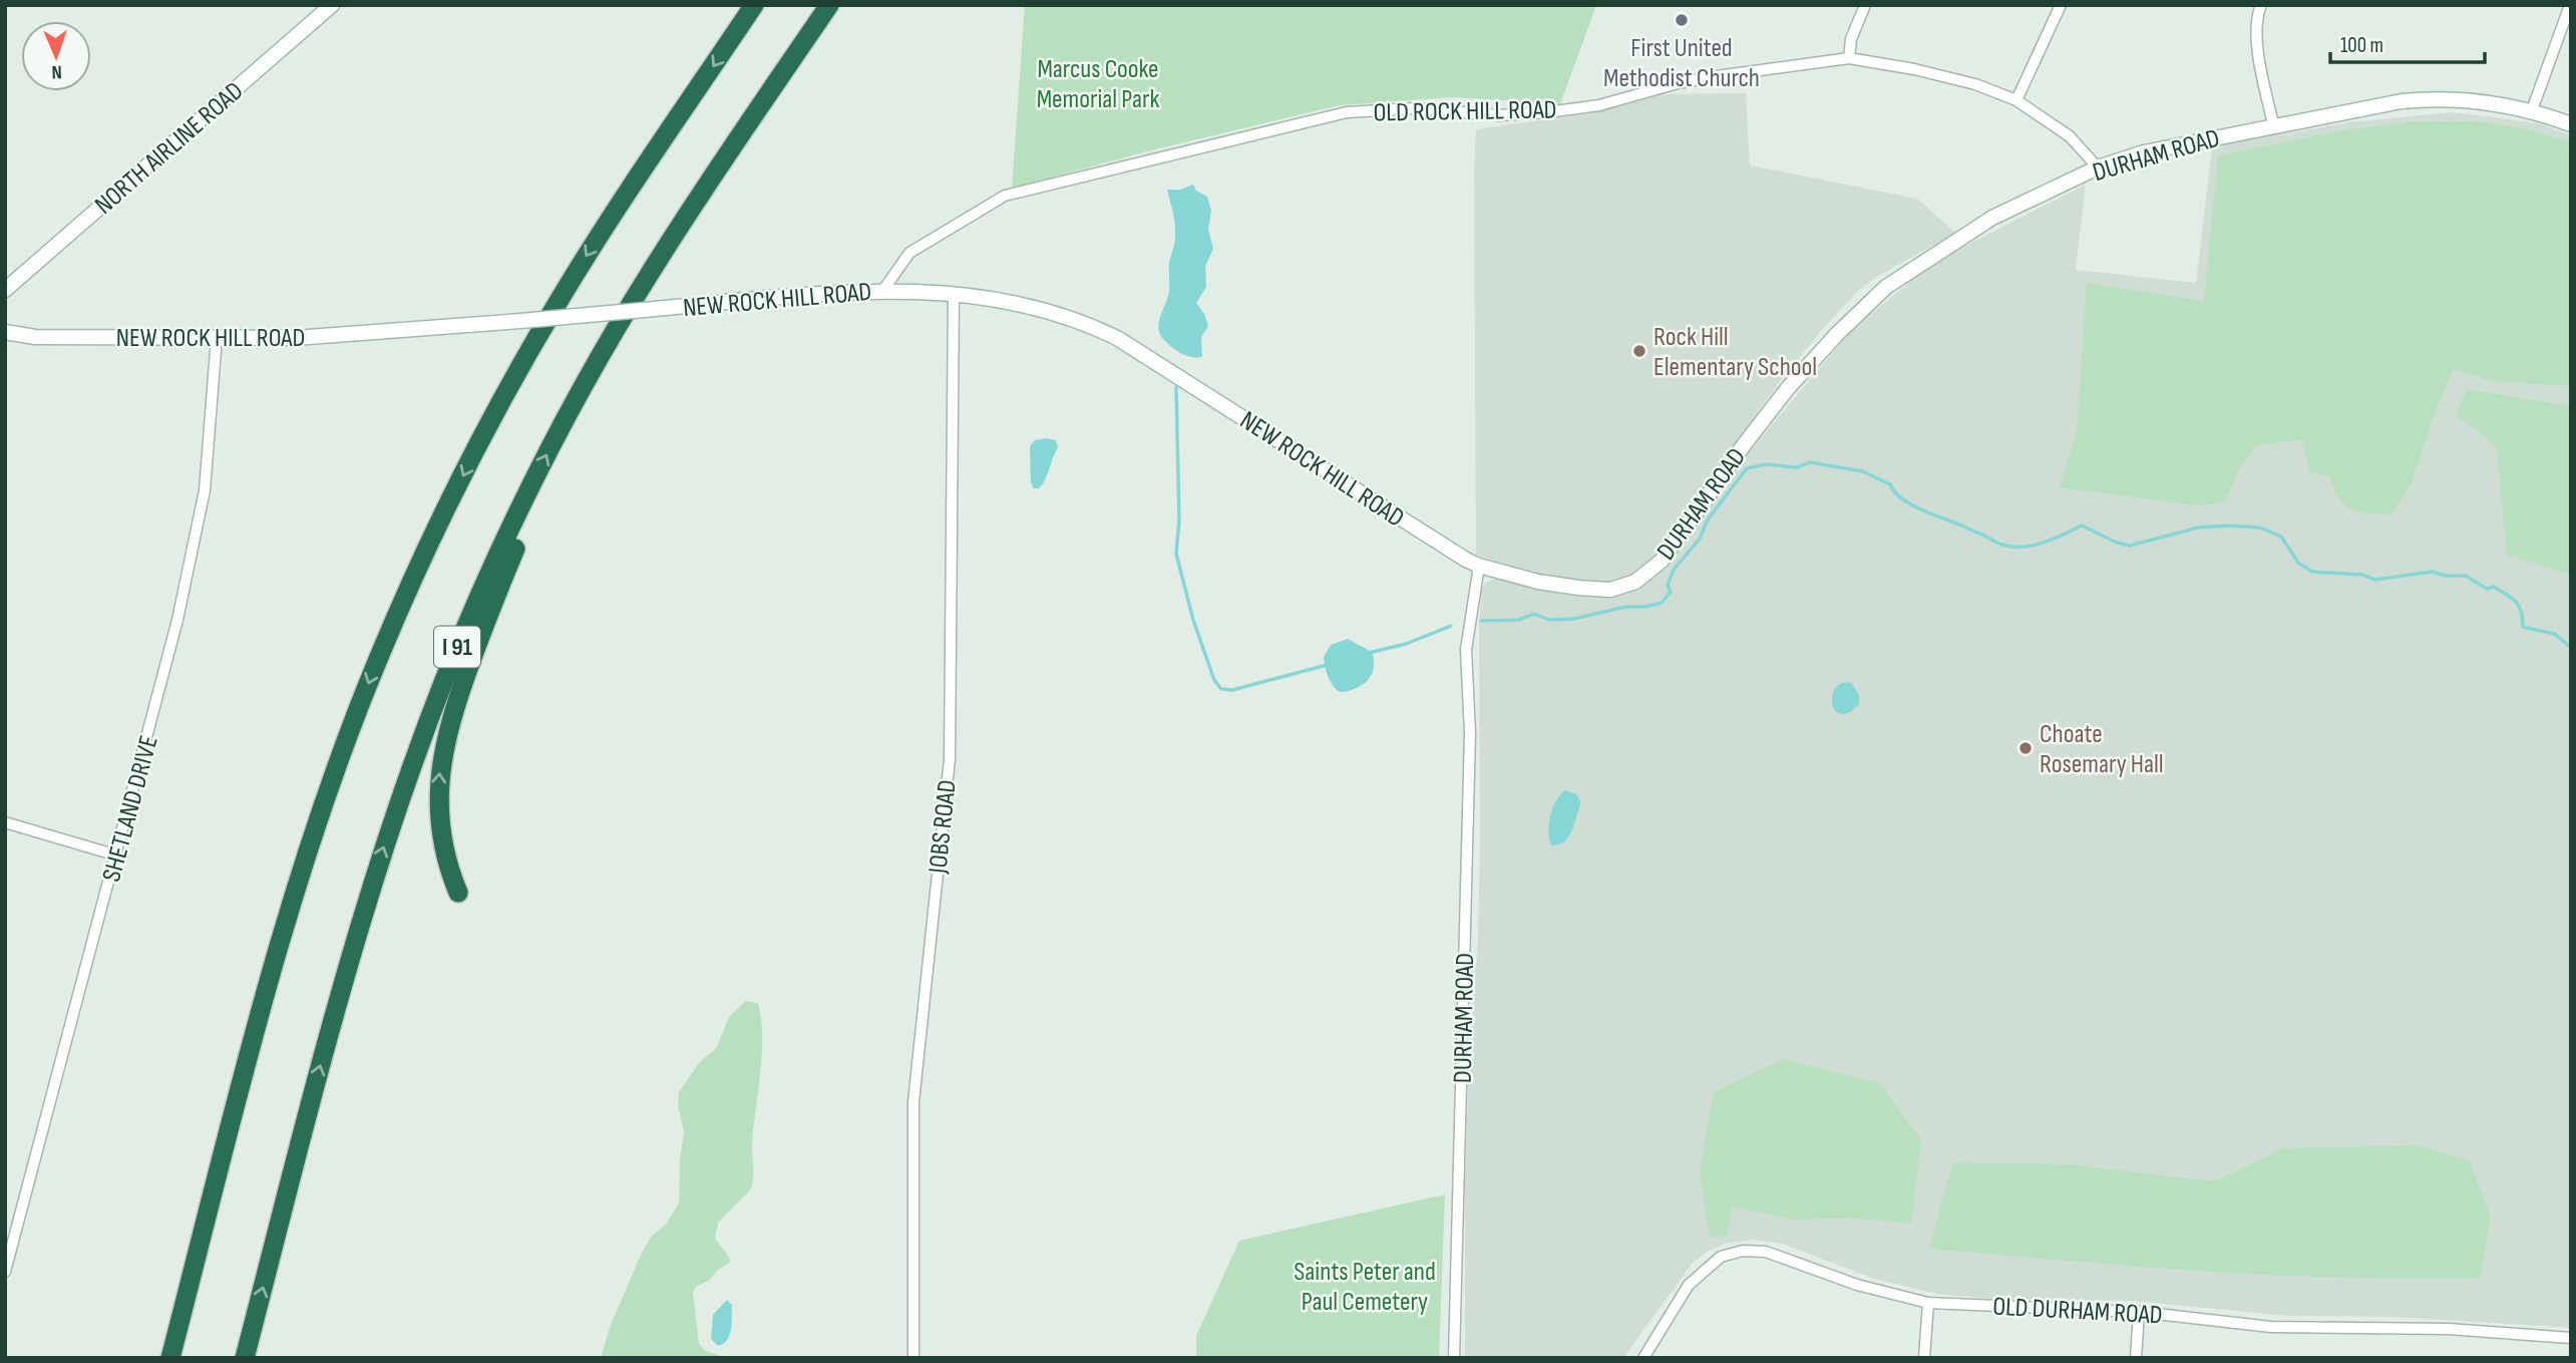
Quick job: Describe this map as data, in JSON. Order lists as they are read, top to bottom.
{
  "streets": {
    "highway": ["I 91"],
    "main road": ["NORTH AIRLINE ROAD", "DURHAM ROAD", "NEW ROCK HILL ROAD"],
    "street": [
      "OLD ROCK HILL ROAD",
      "SHETLAND DRIVE",
      "JOBS ROAD",
      "OLD DURHAM ROAD"
    ]
  },
  "crossings": [
    ["OLD ROCK HILL ROAD", "DURHAM ROAD"],
    ["OLD ROCK HILL ROAD", "NEW ROCK HILL ROAD"],
    ["DURHAM ROAD", "NEW ROCK HILL ROAD"],
    ["NEW ROCK HILL ROAD", "SHETLAND DRIVE"],
    ["NEW ROCK HILL ROAD", "JOBS ROAD"]
  ],
  "parks": ["Marcus Cooke Memorial Park", "Saints Peter and Paul Cemetery"],
  "places": ["First United Methodist Church", "Rock Hill Elementary School", "Choate Rosemary Hall"],
  "scale_bar": "100 m",
  "north": "bottom"
}
